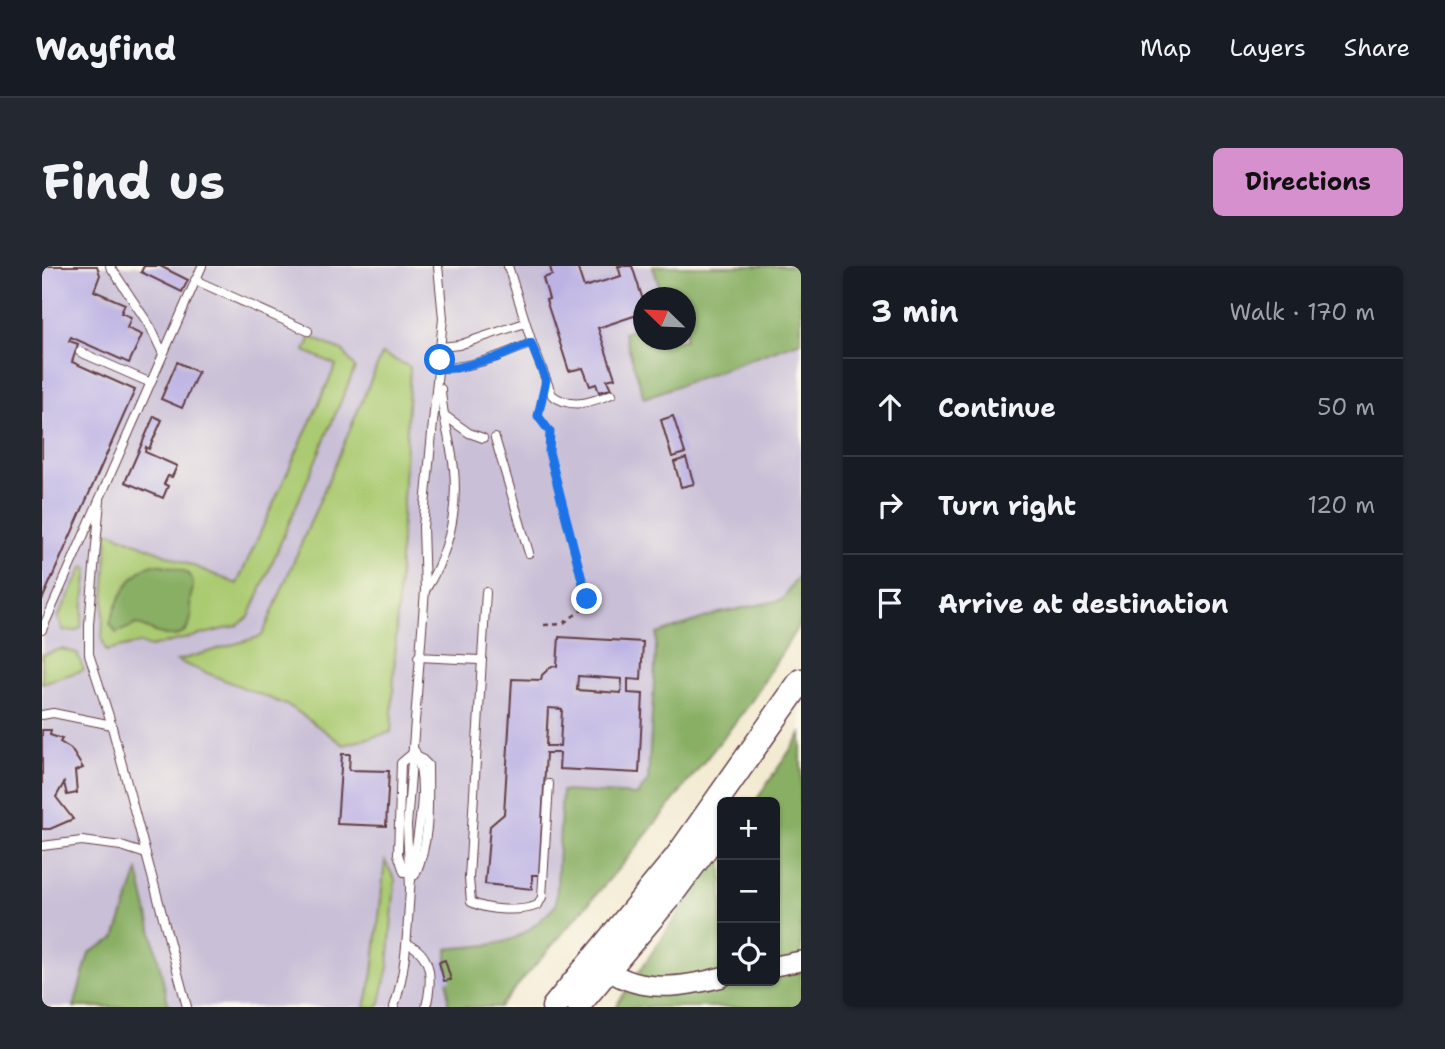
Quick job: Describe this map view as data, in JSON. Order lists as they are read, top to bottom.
{
  "north": "top left",
  "page": {
    "header": "Wayfind",
    "nav": ["Map", "Layers", "Share"],
    "buttons": "Directions",
    "title": "Find us",
    "heading": ["3 min", "Walk · 170 m"],
    "list": [
      ["Continue", "50 m"],
      ["Turn right", "120 m"],
      "Arrive at destination"
    ],
    "map_buttons": ["+", "−"]
  }
}
